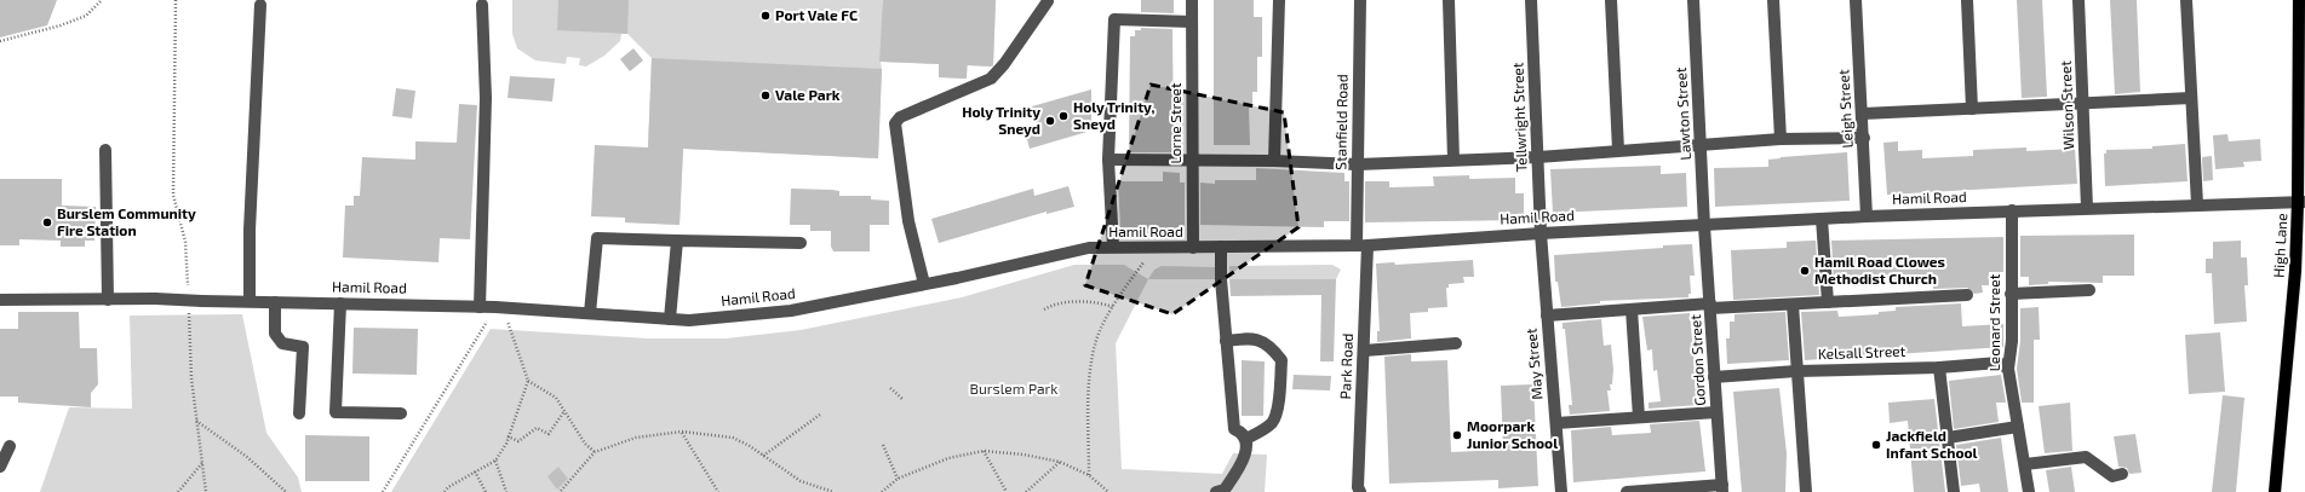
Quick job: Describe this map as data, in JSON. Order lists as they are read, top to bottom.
{
  "streets": {
    "main road": ["High Lane"],
    "street": [
      "Wilson Street",
      "Leigh Street",
      "Lawton Street",
      "Tellwright Street",
      "Stanfield Road",
      "Lorne Street",
      "Hamil Road",
      "Leonard Street",
      "Kelsall Street",
      "Gordon Street",
      "May Street",
      "Park Road"
    ]
  },
  "crossings": [
    ["Wilson Street", "Hamil Road"],
    ["Leigh Street", "Hamil Road"],
    ["Lawton Street", "Hamil Road"],
    ["Lawton Street", "Gordon Street"],
    ["Tellwright Street", "Hamil Road"],
    ["Tellwright Street", "May Street"],
    ["Stanfield Road", "Hamil Road"],
    ["Stanfield Road", "Park Road"],
    ["Lorne Street", "Hamil Road"],
    ["Hamil Road", "High Lane"],
    ["Hamil Road", "Leonard Street"],
    ["Hamil Road", "Gordon Street"],
    ["Hamil Road", "May Street"],
    ["Hamil Road", "Park Road"],
    ["Leonard Street", "Kelsall Street"],
    ["Kelsall Street", "Gordon Street"]
  ],
  "parks": ["Burslem Park"],
  "places": [
    "Port Vale FC",
    "Vale Park",
    "Holy Trinity, Sneyd",
    "Holy Trinity Sneyd",
    "Burslem Community Fire Station",
    "Hamil Road Clowes Methodist Church",
    "Moorpark Junior School",
    "Jackfield Infant School"
  ]
}
